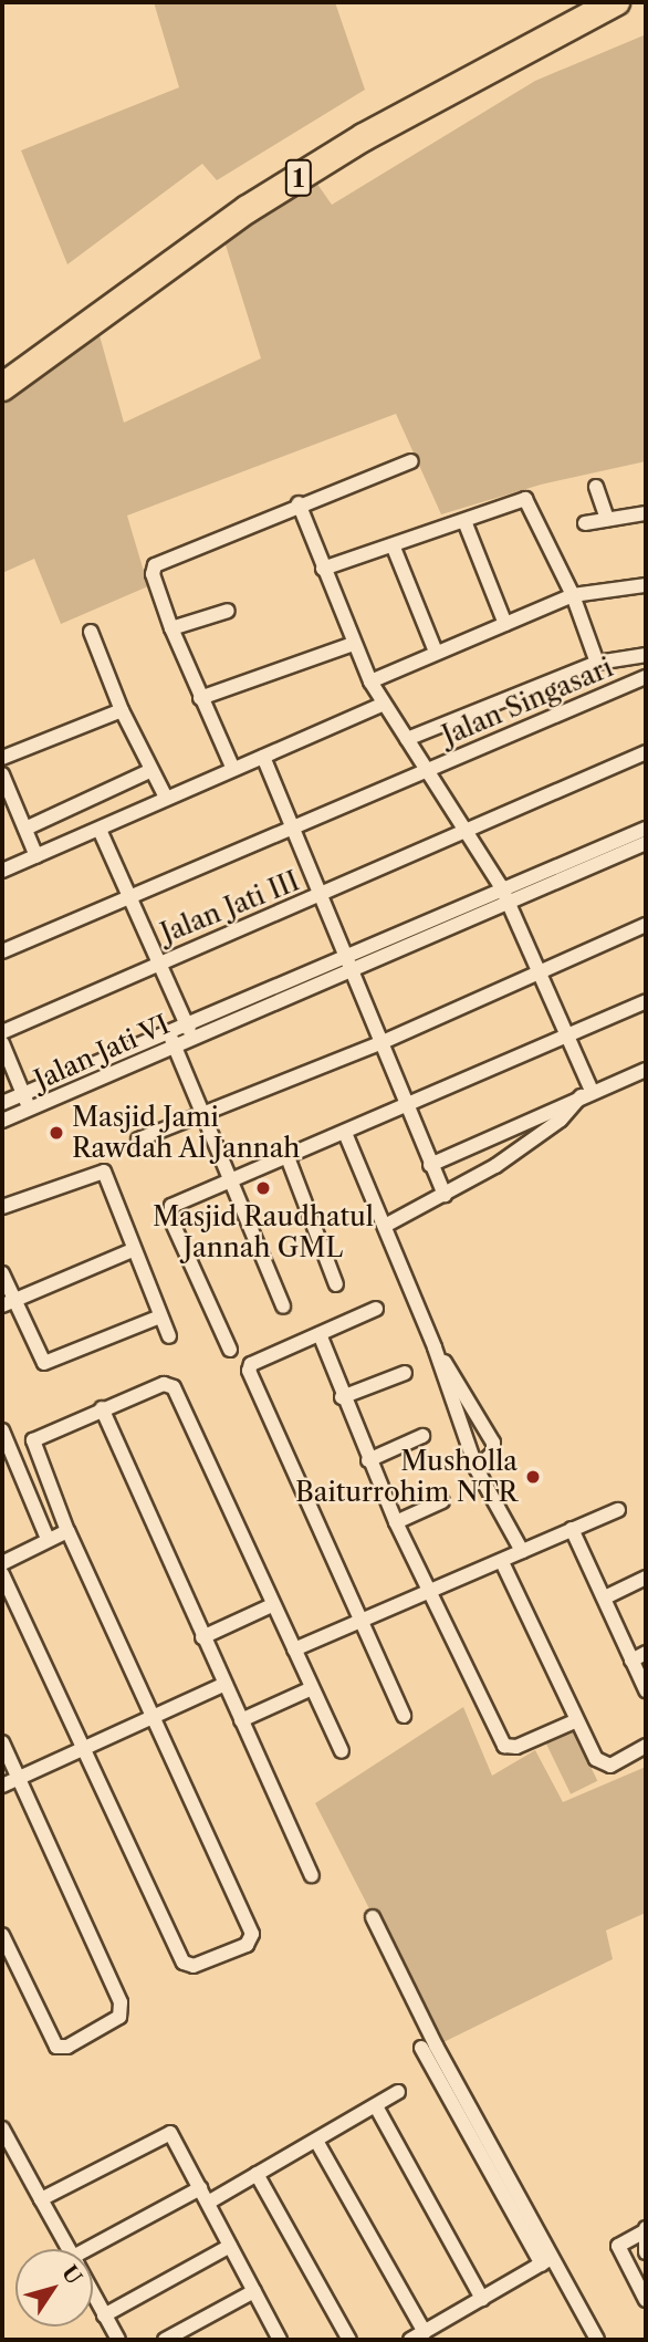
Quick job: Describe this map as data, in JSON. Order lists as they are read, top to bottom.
{
  "streets": {
    "highway": ["1"],
    "street": ["Jalan Singasari", "Jalan Jati III", "Jalan Jati VI"]
  },
  "places": ["Masjid Jami Rawdah Al Jannah", "Masjid Raudhatul Jannah GML", "Musholla Baiturrohim NTR"],
  "north": "top right"
}
